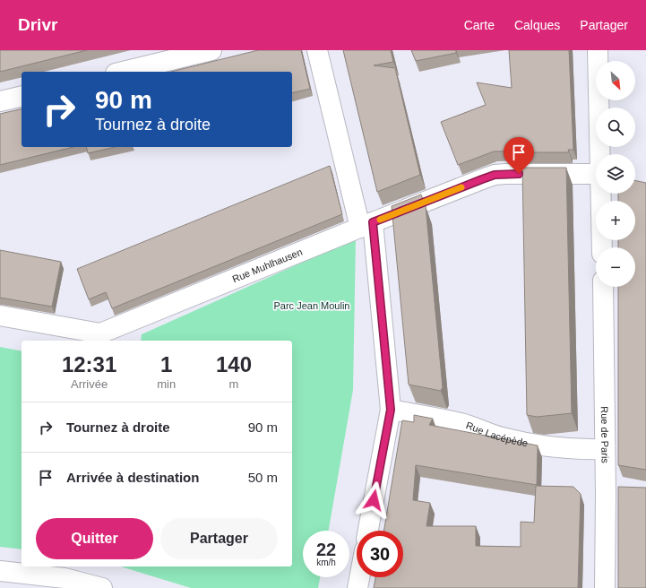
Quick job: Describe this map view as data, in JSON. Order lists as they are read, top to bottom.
{
  "streets": {
    "street": ["Rue Muhlhausen", "Rue Lacépède", "Rue de Paris"]
  },
  "crossings": [
    ["Rue Lacépède", "Rue de Paris"]
  ],
  "parks": ["Parc Jean Moulin"],
  "north": "bottom right",
  "page": {
    "header": "Drivr",
    "nav": ["Carte", "Calques", "Partager"],
    "map_buttons": ["+", "−"],
    "turn": ["90 m", "Tournez à droite"],
    "eta": [
      "12:31",
      "Arrivée",
      "1",
      "min",
      "140",
      "m"
    ],
    "list": [
      {
        "name": "Tournez à droite",
        "value": "90 m"
      },
      {
        "name": "Arrivée à destination",
        "value": "50 m"
      }
    ],
    "buttons": ["Quitter", "Partager"],
    "speed": "22 km/h",
    "limit": "30"
  }
}
